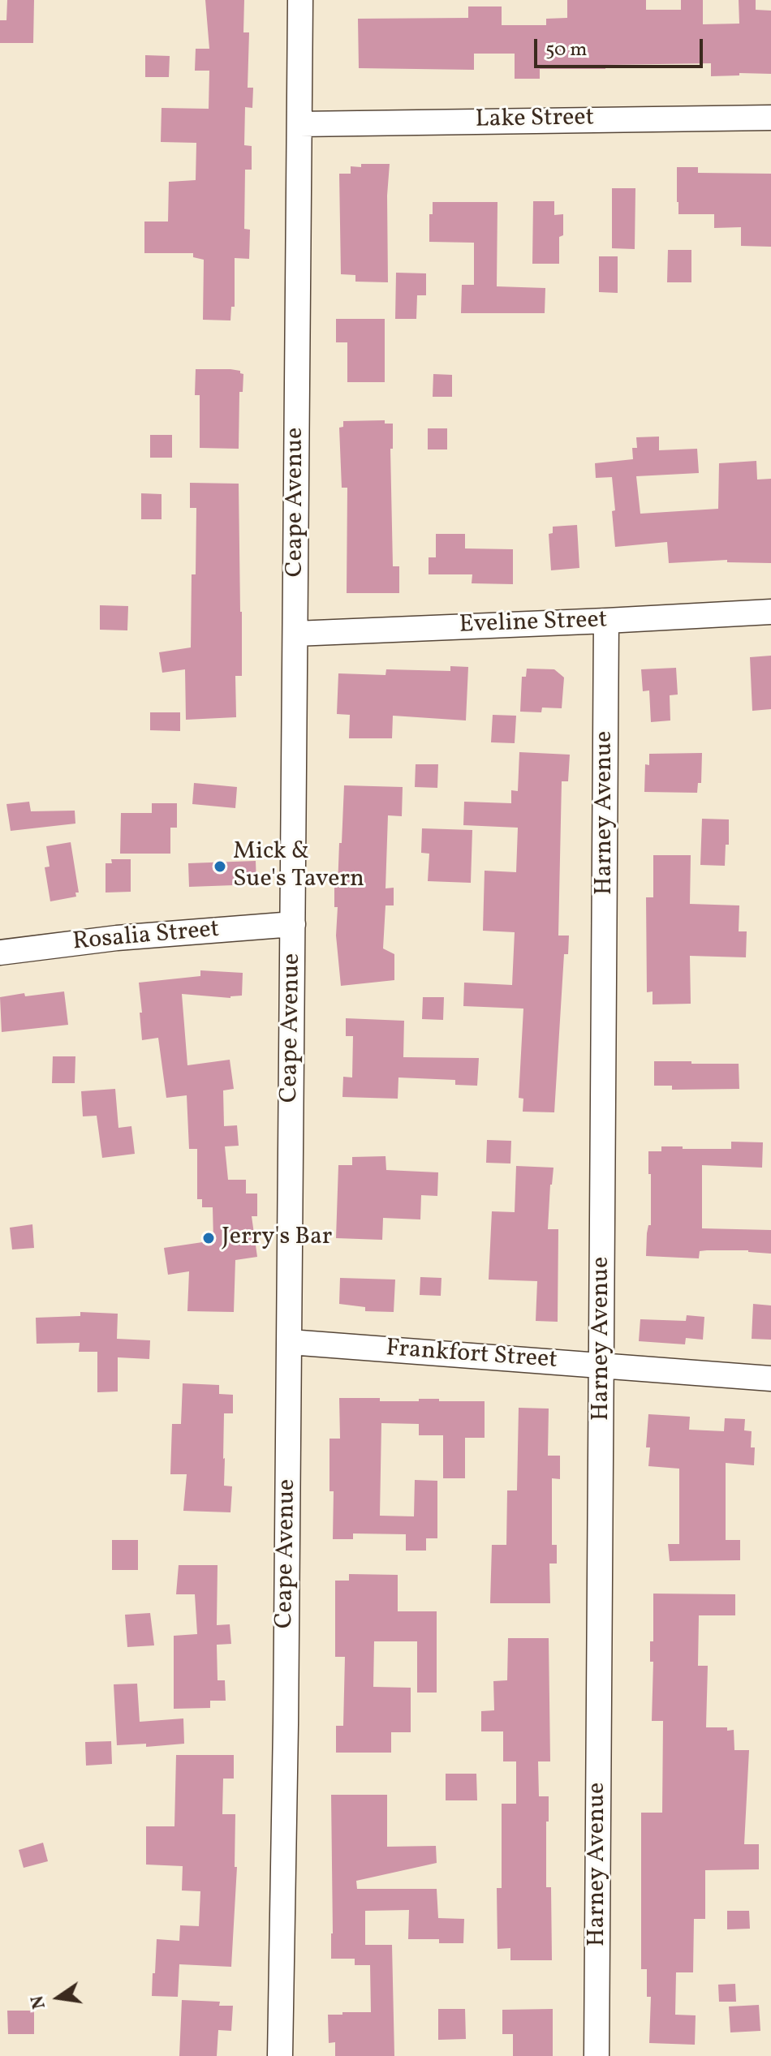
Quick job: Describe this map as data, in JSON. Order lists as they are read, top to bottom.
{
  "streets": {
    "street": [
      "Lake Street",
      "Ceape Avenue",
      "Eveline Street",
      "Harney Avenue",
      "Rosalia Street",
      "Frankfort Street"
    ]
  },
  "crossings": [
    ["Lake Street", "Ceape Avenue"],
    ["Ceape Avenue", "Eveline Street"],
    ["Ceape Avenue", "Rosalia Street"],
    ["Ceape Avenue", "Frankfort Street"],
    ["Eveline Street", "Harney Avenue"],
    ["Harney Avenue", "Frankfort Street"]
  ],
  "places": ["Mick & Sue's Tavern", "Jerry's Bar"],
  "scale_bar": "50 m",
  "north": "left"
}
